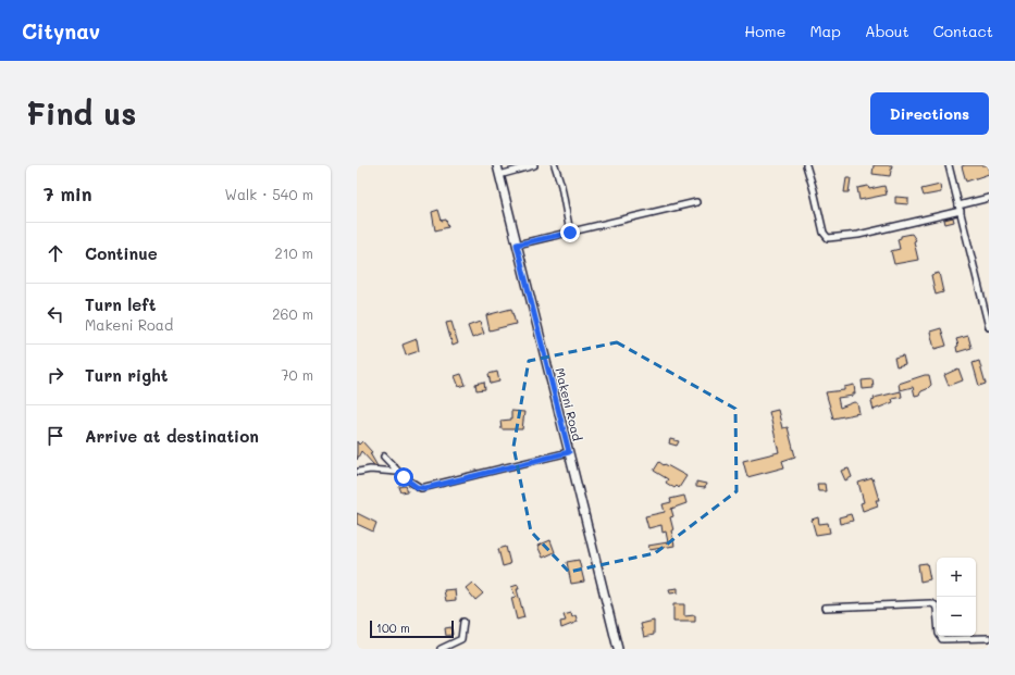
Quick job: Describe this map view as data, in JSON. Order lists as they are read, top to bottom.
{
  "streets": {
    "main road": ["Makeni Road"]
  },
  "scale_bar": "100 m",
  "page": {
    "header": "Citynav",
    "nav": [
      "Home",
      "Map",
      "About",
      "Contact"
    ],
    "buttons": "Directions",
    "title": "Find us",
    "heading": ["7 min", "Walk · 540 m"],
    "list": [
      ["Continue", "210 m"],
      ["Turn left", "Makeni Road", "260 m"],
      ["Turn right", "70 m"],
      "Arrive at destination"
    ],
    "map_buttons": ["+", "−"],
    "scale": "100 m"
  }
}
